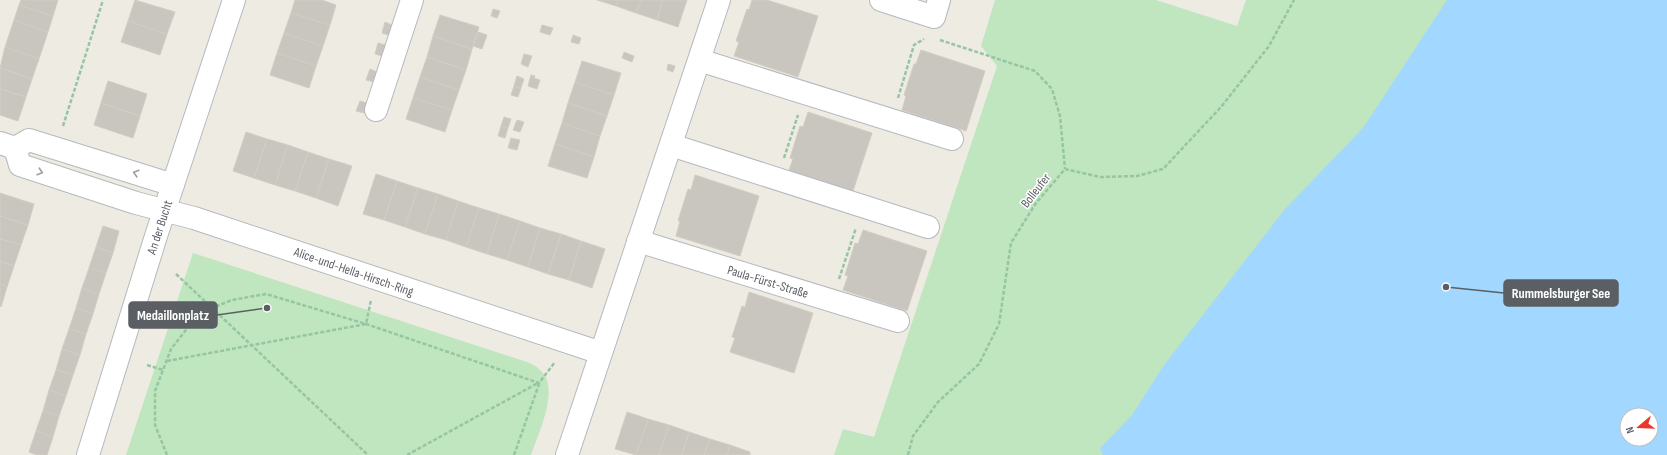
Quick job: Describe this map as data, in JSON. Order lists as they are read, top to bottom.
{
  "streets": {
    "street": ["An der Bucht", "Alice-und-Hella-Hirsch-Ring", "Paula-Fürst-Straße"],
    "path": ["Bolleufer"]
  },
  "crossings": [
    ["An der Bucht", "Alice-und-Hella-Hirsch-Ring"]
  ],
  "places": ["Rummelsburger See", "Medaillonplatz"],
  "north": "left"
}
